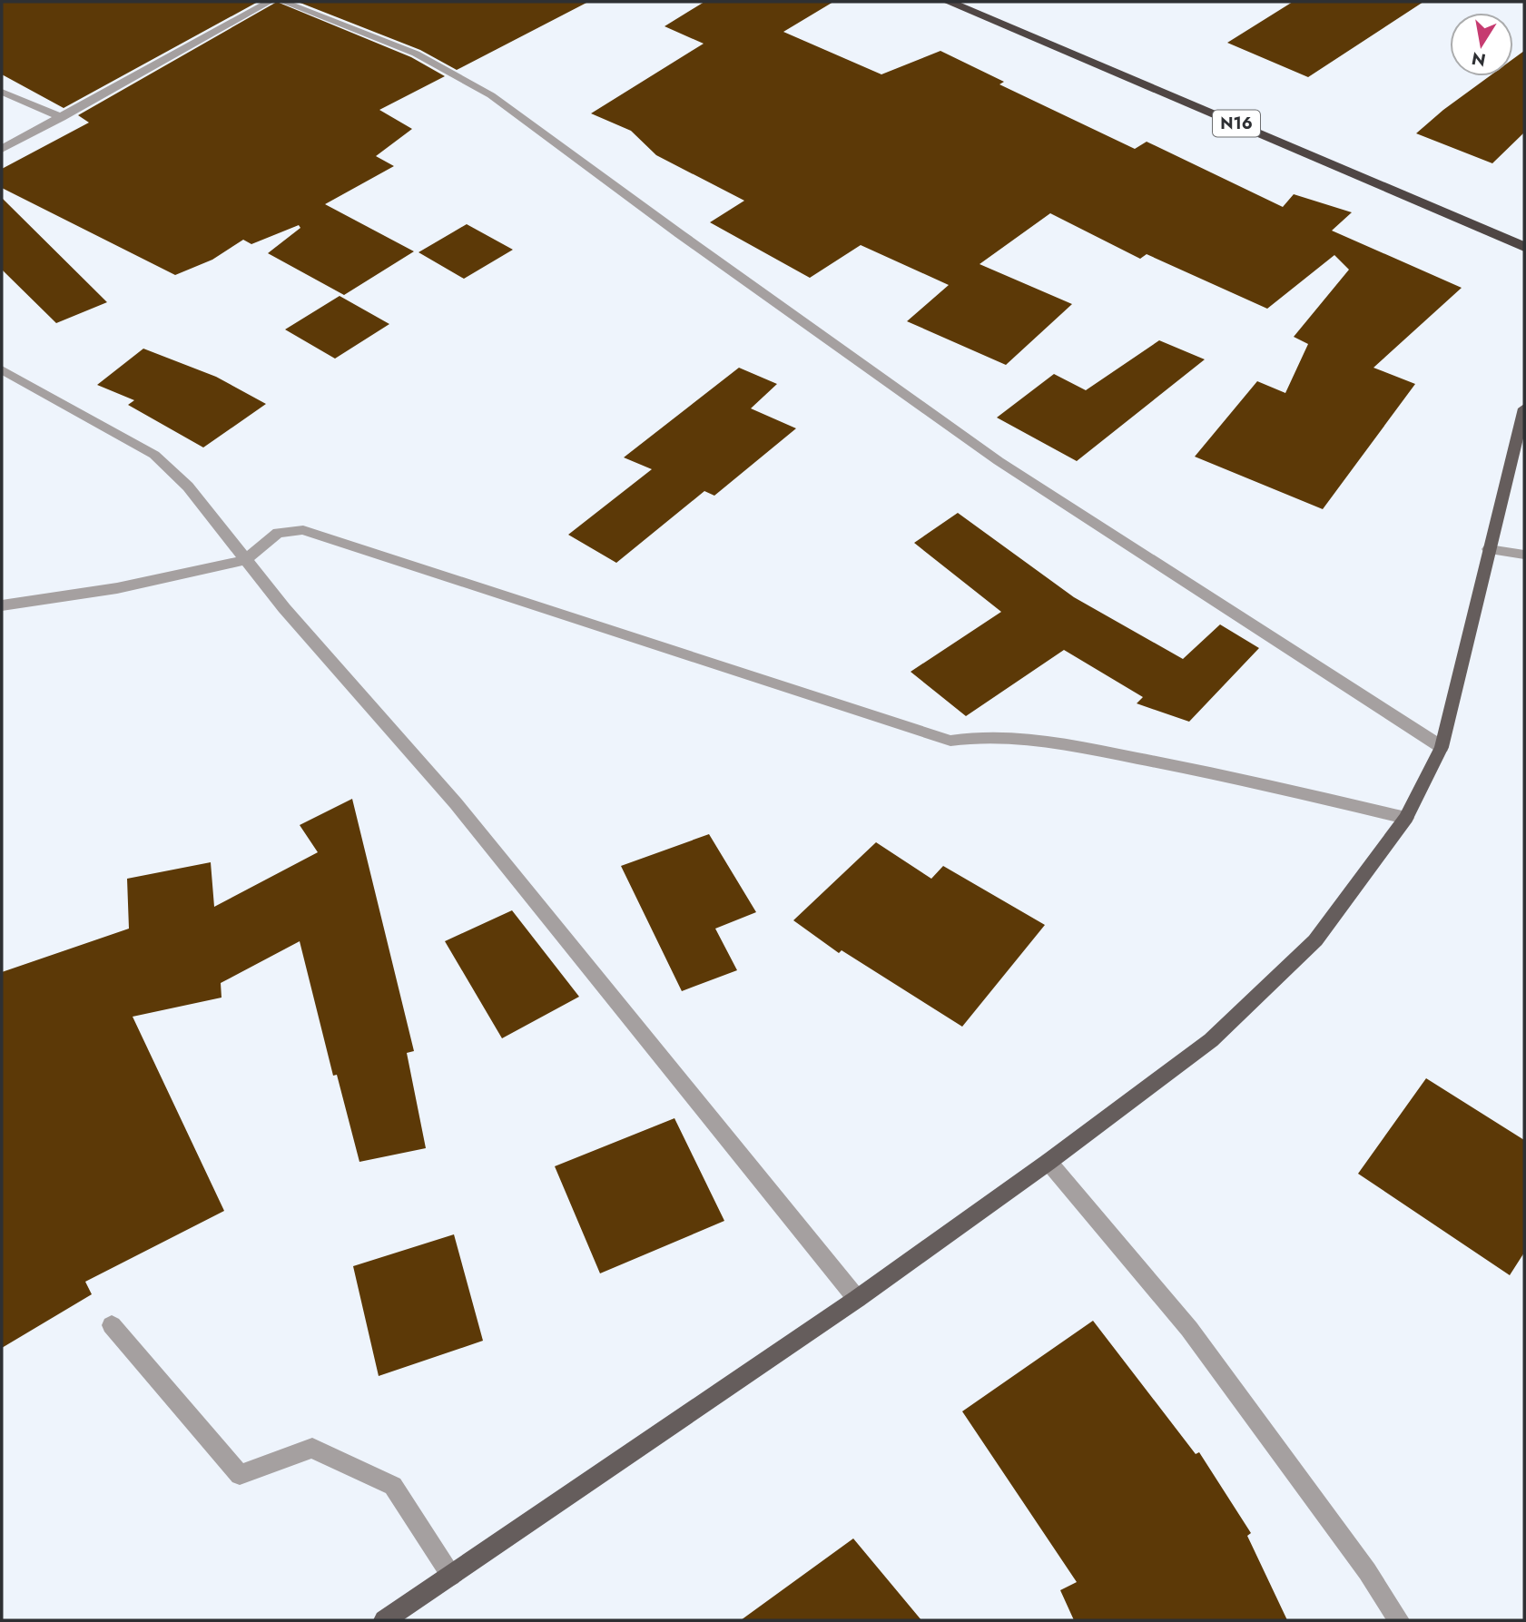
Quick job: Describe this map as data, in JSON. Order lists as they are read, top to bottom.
{
  "streets": {
    "highway": ["N16"]
  },
  "north": "bottom"
}
